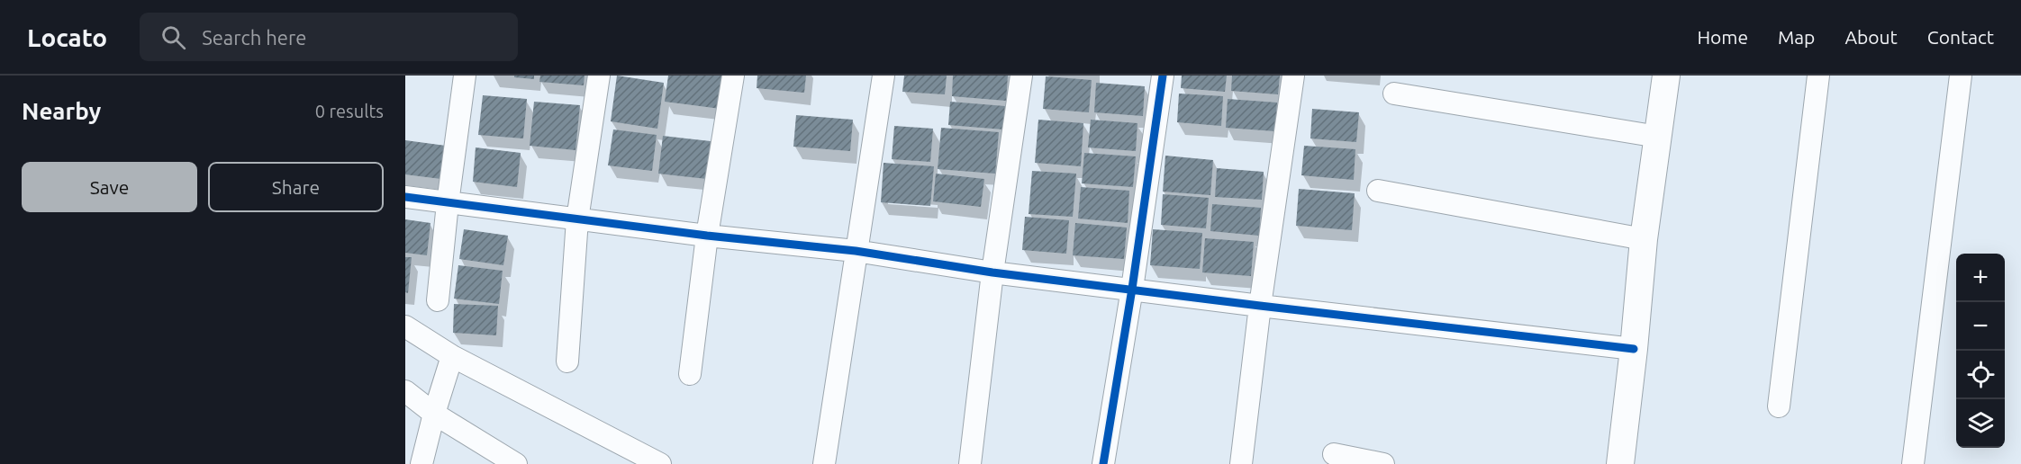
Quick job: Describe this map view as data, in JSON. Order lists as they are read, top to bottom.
{
  "page": {
    "header": "Locato",
    "search": "Search here",
    "nav": [
      "Home",
      "Map",
      "About",
      "Contact"
    ],
    "heading": ["Nearby", "0 results"],
    "buttons": ["Save", "Share"],
    "map_buttons": ["+", "−"]
  }
}
